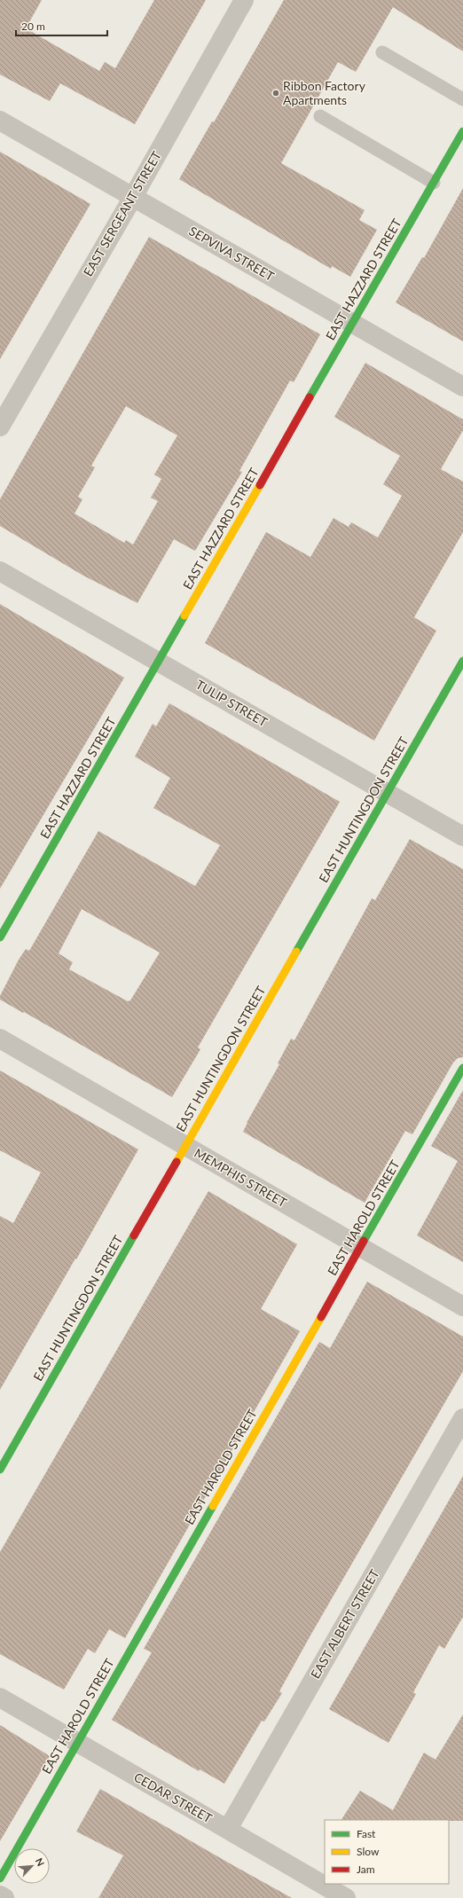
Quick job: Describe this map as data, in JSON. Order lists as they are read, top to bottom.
{
  "streets": {
    "street": [
      "EAST SERGEANT STREET",
      "SEPVIVA STREET",
      "EAST HAZZARD STREET",
      "TULIP STREET",
      "EAST HUNTINGDON STREET",
      "MEMPHIS STREET",
      "EAST HAROLD STREET",
      "EAST ALBERT STREET",
      "CEDAR STREET"
    ]
  },
  "crossings": [
    ["EAST SERGEANT STREET", "SEPVIVA STREET"],
    ["SEPVIVA STREET", "EAST HAZZARD STREET"],
    ["EAST HAZZARD STREET", "TULIP STREET"],
    ["TULIP STREET", "EAST HUNTINGDON STREET"],
    ["EAST HUNTINGDON STREET", "MEMPHIS STREET"],
    ["MEMPHIS STREET", "EAST HAROLD STREET"],
    ["EAST HAROLD STREET", "CEDAR STREET"],
    ["EAST ALBERT STREET", "CEDAR STREET"]
  ],
  "places": ["Ribbon Factory Apartments"],
  "legend": ["Fast", "Slow", "Jam"],
  "scale_bar": "20 m",
  "north": "top right"
}
